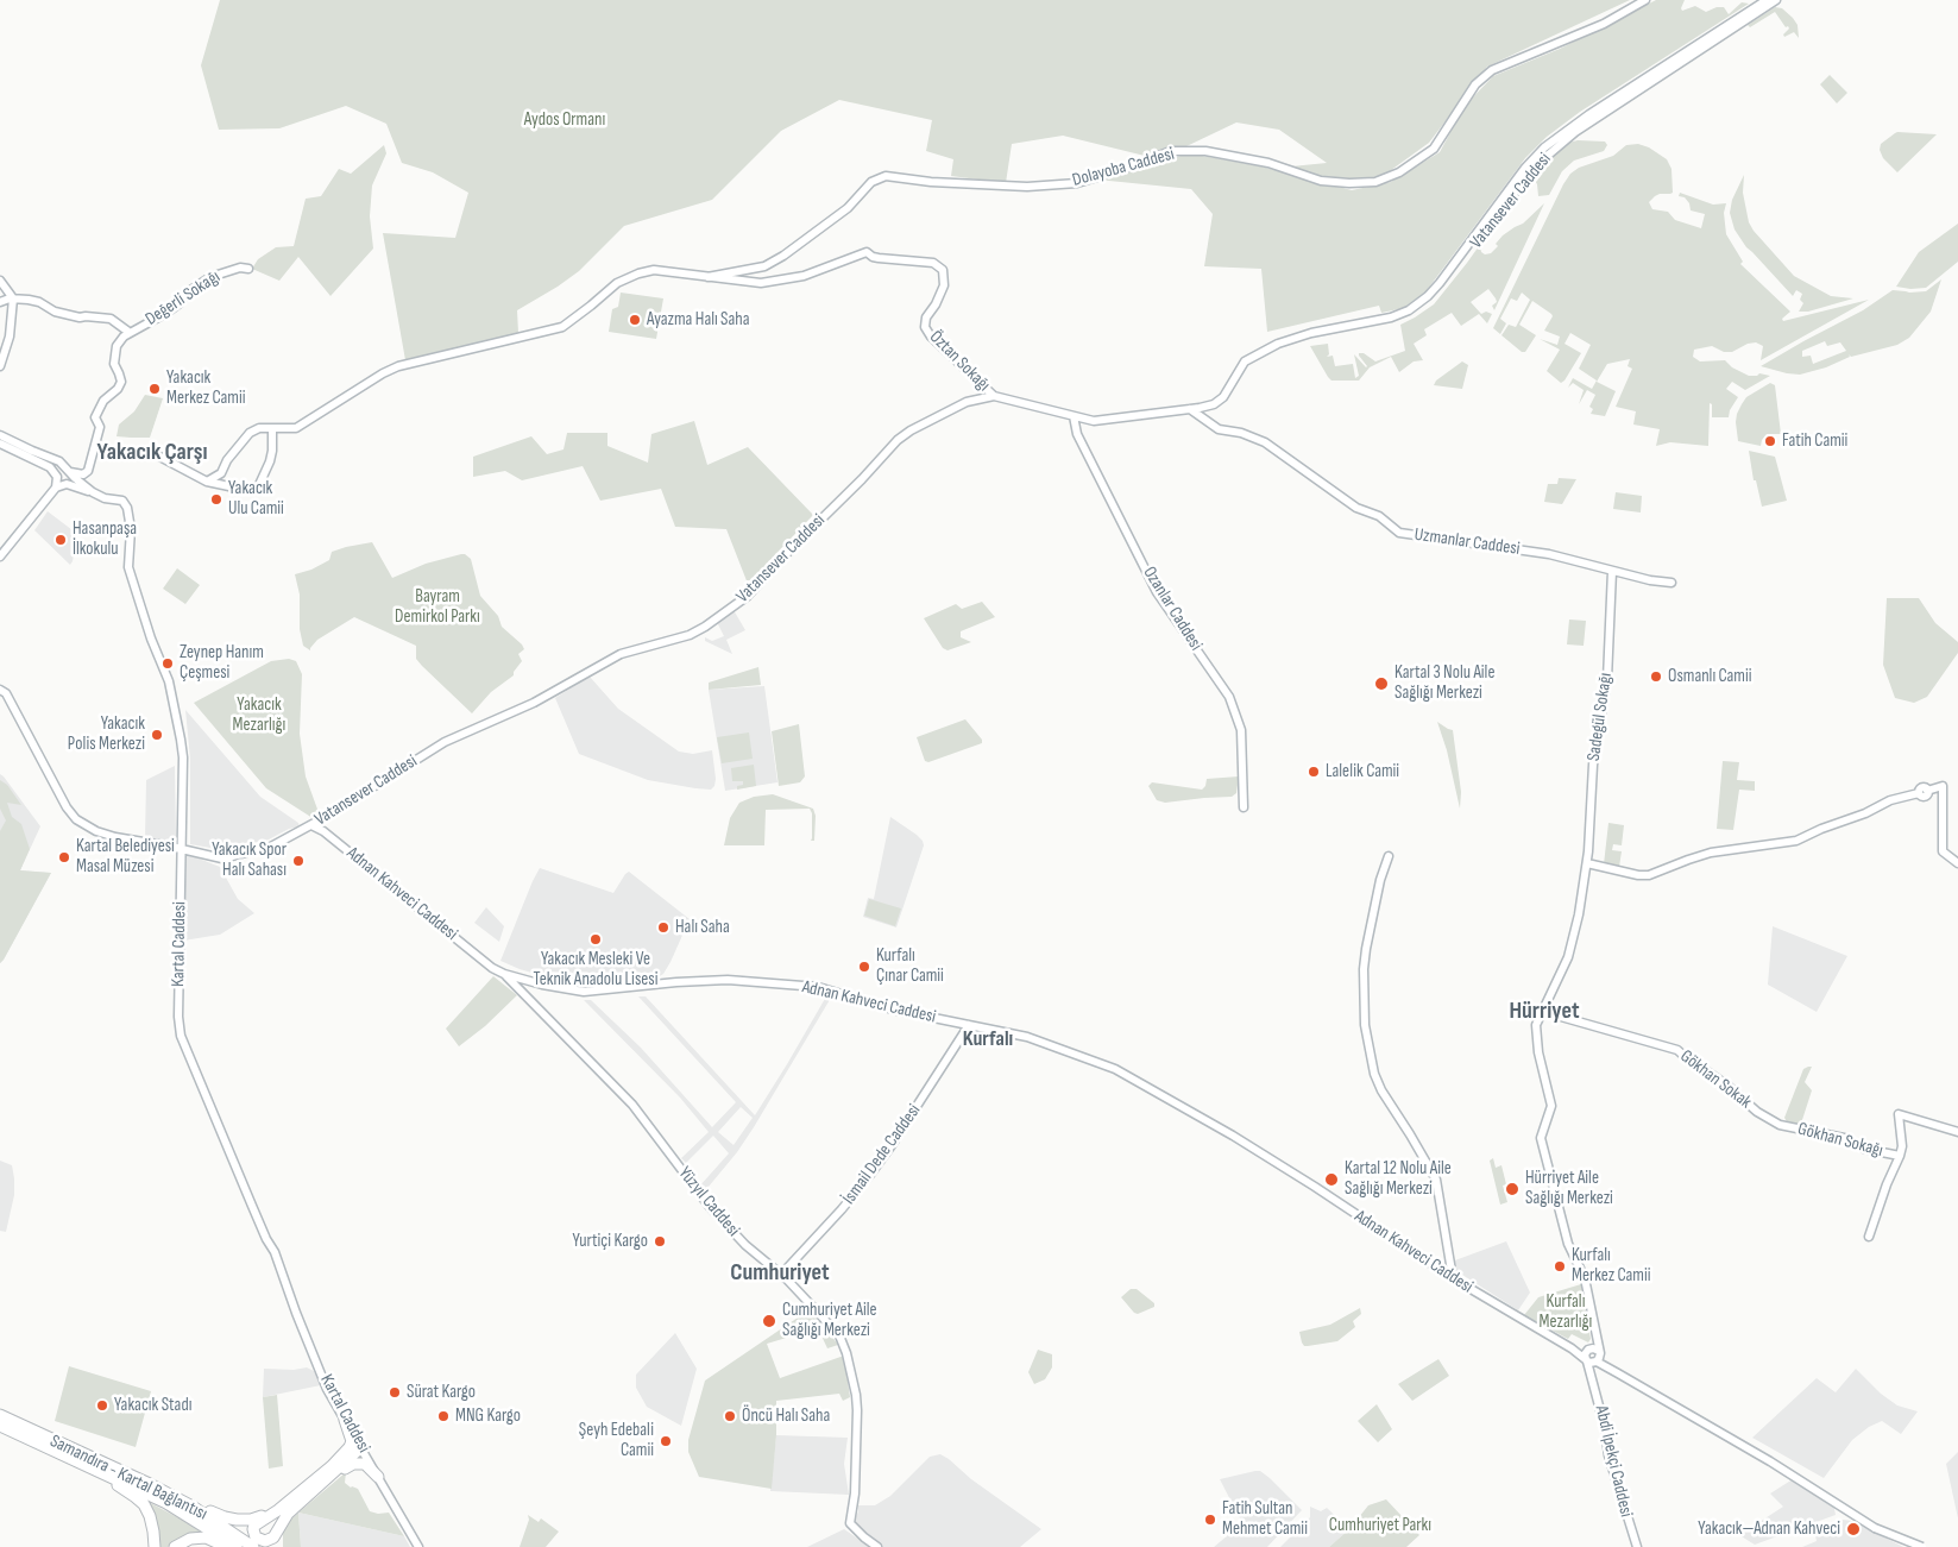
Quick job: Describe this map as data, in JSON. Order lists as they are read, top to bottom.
{
  "streets": {
    "highway": ["Samandıra - Kartal Bağlantısı"],
    "street": [
      "Dolayoba Caddesi",
      "Vatansever Caddesi",
      "Değerli Sokağı",
      "Öztan Sokağı",
      "Uzmanlar Caddesi",
      "Ozanlar Caddesi",
      "Sadegül Sokağı",
      "Adnan Kahveci Caddesi",
      "Kartal Caddesi",
      "Gökhan Sokak",
      "Gökhan Sokağı",
      "İsmail Dede Caddesi",
      "Yüzyıl Caddesi",
      "Abdi İpekçi Caddesi"
    ]
  },
  "crossings": [
    ["Dolayoba Caddesi", "Öztan Sokağı"],
    ["Vatansever Caddesi", "Öztan Sokağı"],
    ["Vatansever Caddesi", "Uzmanlar Caddesi"],
    ["Vatansever Caddesi", "Ozanlar Caddesi"],
    ["Vatansever Caddesi", "Adnan Kahveci Caddesi"],
    ["Vatansever Caddesi", "Kartal Caddesi"],
    ["Uzmanlar Caddesi", "Sadegül Sokağı"],
    ["Adnan Kahveci Caddesi", "İsmail Dede Caddesi"],
    ["Adnan Kahveci Caddesi", "Yüzyıl Caddesi"],
    ["Adnan Kahveci Caddesi", "Abdi İpekçi Caddesi"],
    ["Gökhan Sokak", "Gökhan Sokağı"],
    ["İsmail Dede Caddesi", "Yüzyıl Caddesi"]
  ],
  "districts": [
    "Yakacık Çarşı",
    "Hürriyet",
    "Kurfalı",
    "Cumhuriyet"
  ],
  "parks": [
    "Aydos Ormanı",
    "Bayram Demirkol Parkı",
    "Yakacık Mezarlığı",
    "Kurfalı Mezarlığı",
    "Cumhuriyet Parkı"
  ],
  "places": [
    "Ayazma Halı Saha",
    "Yakacık Merkez Camii",
    "Fatih Camii",
    "Yakacık Ulu Camii",
    "Hasanpaşa İlkokulu",
    "Zeynep Hanım Çeşmesi",
    "Osmanlı Camii",
    "Kartal 3 Nolu Aile Sağlığı Merkezi",
    "Yakacık Polis Merkezi",
    "Lalelik Camii",
    "Kartal Belediyesi Masal Müzesi",
    "Yakacık Spor Halı Sahası",
    "Halı Saha",
    "Yakacık Mesleki Ve Teknik Anadolu Lisesi",
    "Kurfalı Çınar Camii",
    "Kartal 12 Nolu Aile Sağlığı Merkezi",
    "Hürriyet Aile Sağlığı Merkezi",
    "Yurtiçi Kargo",
    "Kurfalı Merkez Camii",
    "Cumhuriyet Aile Sağlığı Merkezi",
    "Sürat Kargo",
    "Yakacık Stadı",
    "MNG Kargo",
    "Öncü Halı Saha",
    "Şeyh Edebali Camii",
    "Fatih Sultan Mehmet Camii",
    "Yakacık—Adnan Kahveci"
  ]
}
